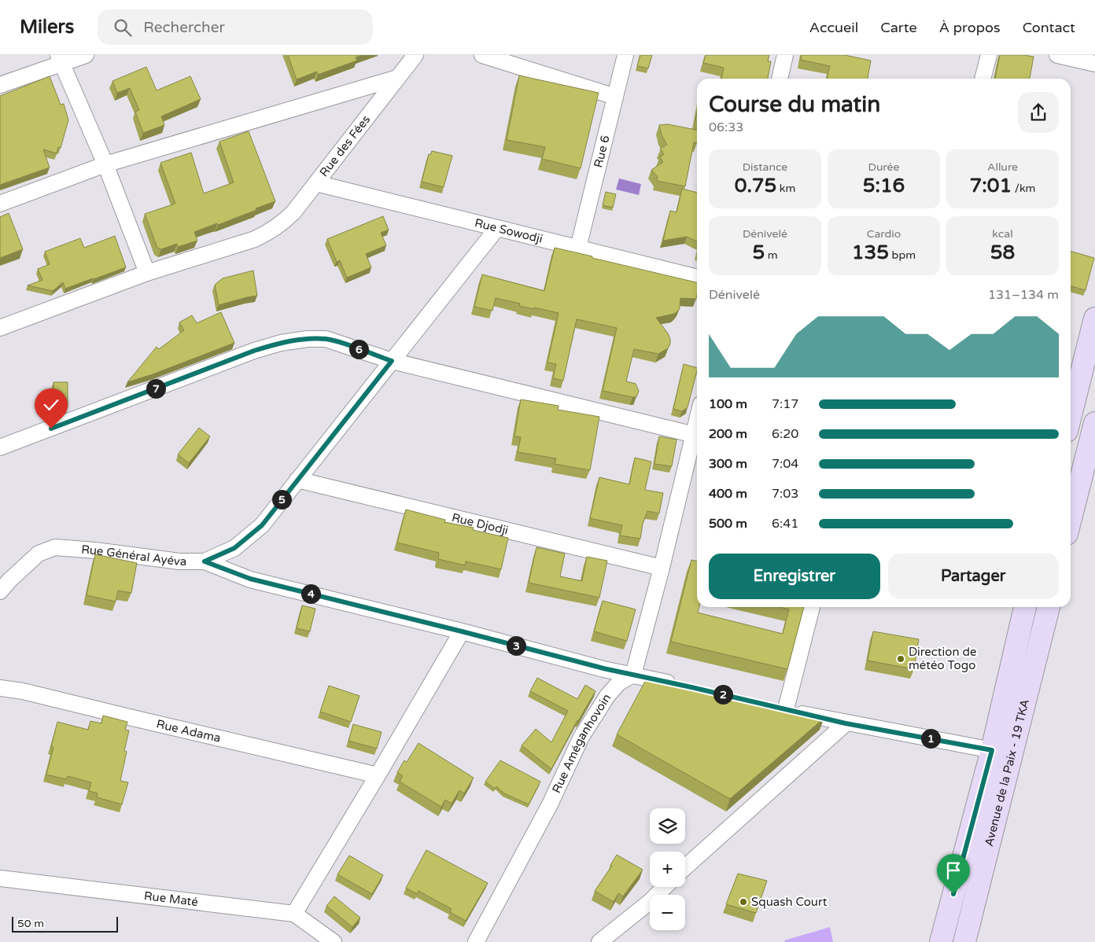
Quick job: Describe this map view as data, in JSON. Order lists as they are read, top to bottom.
{
  "streets": {
    "main road": ["Avenue de la Paix - 19 TKA"],
    "street": [
      "Rue des Fées",
      "Rue 6",
      "Rue Sowodji",
      "Rue Djodji",
      "Rue Général Ayéva",
      "Rue Adama",
      "Rue Améganhovoin",
      "Rue Maté"
    ]
  },
  "crossings": [
    ["Rue des Fées", "Rue Sowodji"],
    ["Rue 6", "Rue Sowodji"],
    ["Rue Général Ayéva", "Rue Améganhovoin"]
  ],
  "places": ["Direction de météo Togo", "Squash Court"],
  "scale_bar": "50 m",
  "page": {
    "header": "Milers",
    "search": "Rechercher",
    "nav": [
      "Accueil",
      "Carte",
      "À propos",
      "Contact"
    ],
    "heading": ["Course du matin", "06:33"],
    "stats": [
      ["Distance", "0.75 km"],
      ["Durée", "5:16"],
      ["Allure", "7:01 /km"],
      ["Dénivelé", "5 m"],
      ["Cardio", "135 bpm"],
      ["kcal", "58"]
    ],
    "chart": ["Dénivelé", "131–134 m"],
    "pins": [
      "6",
      "7",
      "5",
      "4",
      "3",
      "2",
      "1"
    ],
    "list": [
      {
        "name": "100 m",
        "note": "7:17"
      },
      {
        "name": "200 m",
        "note": "6:20"
      },
      {
        "name": "300 m",
        "note": "7:04"
      },
      {
        "name": "400 m",
        "note": "7:03"
      },
      {
        "name": "500 m",
        "note": "6:41"
      }
    ],
    "buttons": ["Enregistrer", "Partager"],
    "map_buttons": ["+", "−"],
    "scale": "50 m"
  }
}
